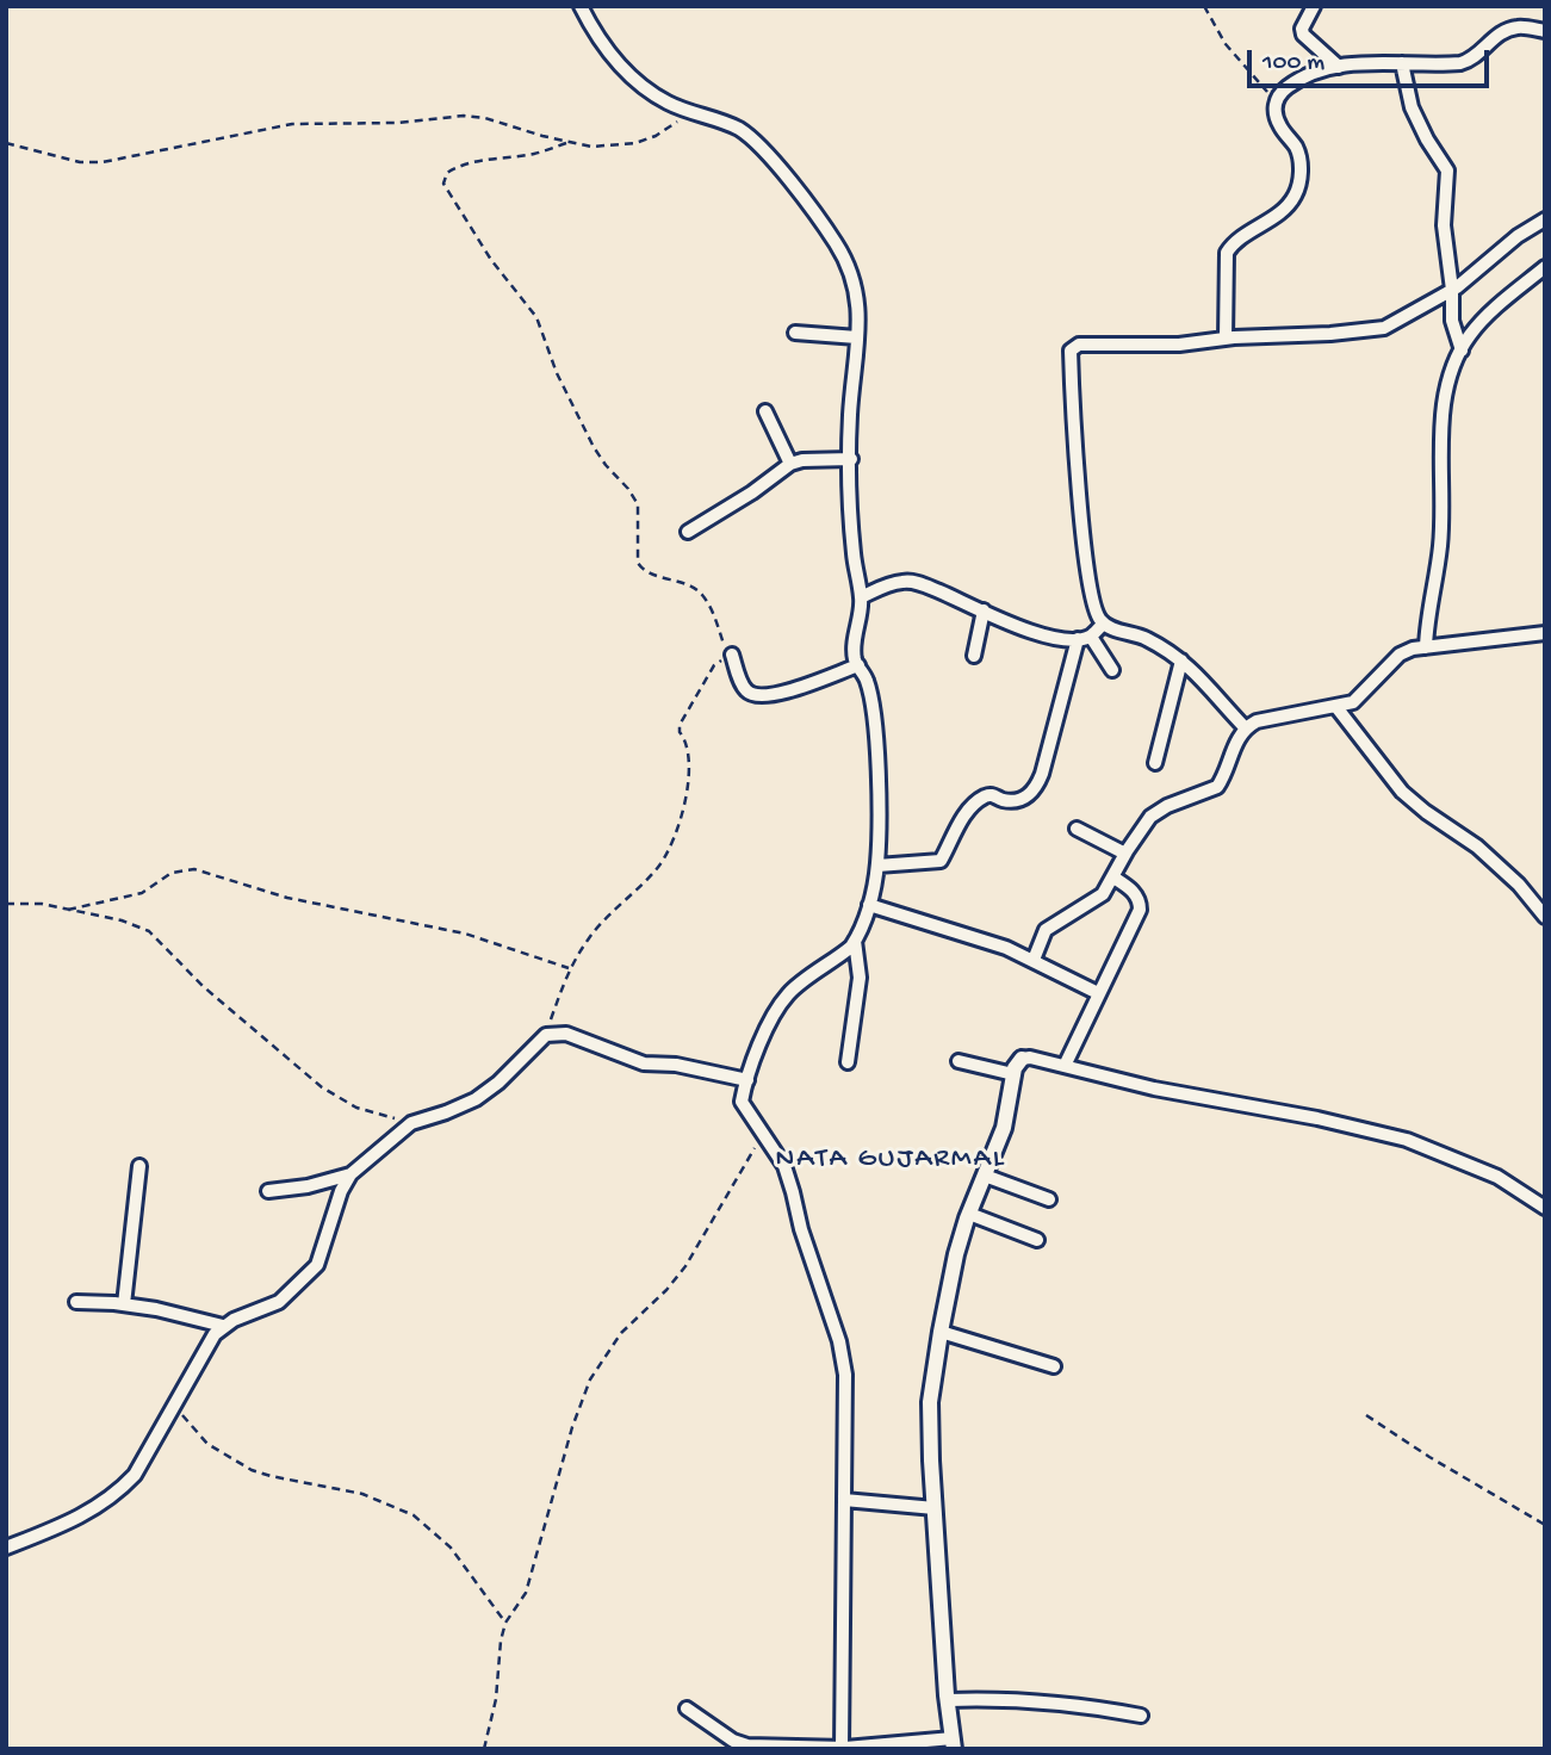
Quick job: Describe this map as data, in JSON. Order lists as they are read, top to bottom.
{
  "districts": ["NATA GUJARMAL"],
  "scale_bar": "100 m"
}
